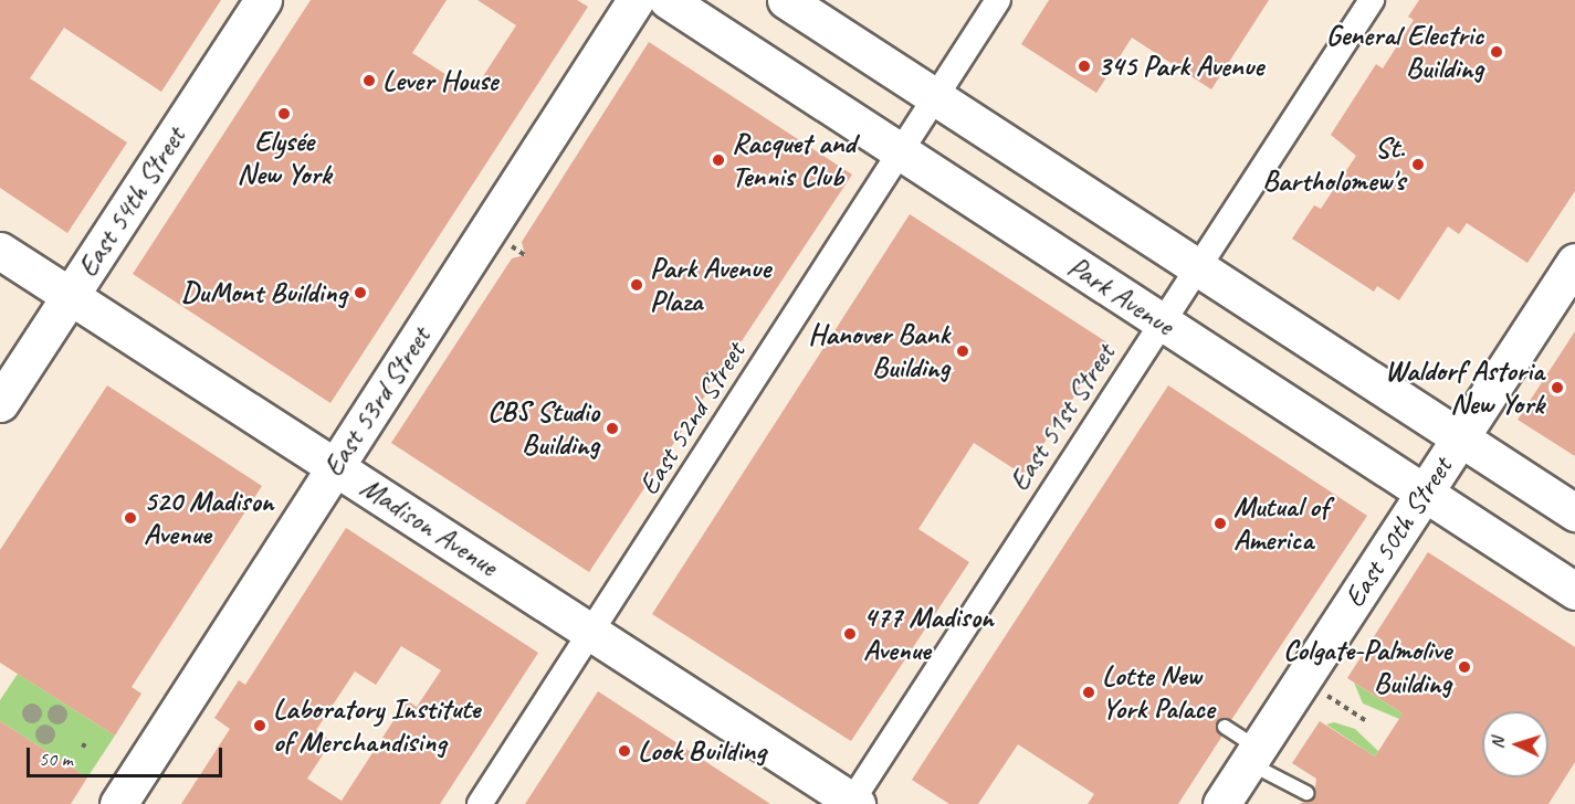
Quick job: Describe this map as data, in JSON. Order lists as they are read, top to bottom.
{
  "streets": {
    "main road": [
      "East 54th Street",
      "Park Avenue",
      "East 53rd Street",
      "Madison Avenue",
      "East 50th Street"
    ],
    "street": ["East 51st Street", "East 52nd Street"]
  },
  "crossings": [
    ["East 54th Street", "Madison Avenue"],
    ["Park Avenue", "East 51st Street"],
    ["Park Avenue", "East 52nd Street"],
    ["Park Avenue", "East 50th Street"],
    ["East 53rd Street", "Madison Avenue"],
    ["East 51st Street", "Madison Avenue"],
    ["East 52nd Street", "Madison Avenue"]
  ],
  "places": [
    "General Electric Building",
    "345 Park Avenue",
    "Lever House",
    "Elysée New York",
    "Racquet and Tennis Club",
    "St. Bartholomew's",
    "Park Avenue Plaza",
    "DuMont Building",
    "Hanover Bank Building",
    "Waldorf Astoria New York",
    "CBS Studio Building",
    "520 Madison Avenue",
    "Mutual of America",
    "477 Madison Avenue",
    "Colgate-Palmolive Building",
    "Lotte New York Palace",
    "Laboratory Institute of Merchandising",
    "Look Building"
  ],
  "scale_bar": "50 m",
  "north": "left"
}
